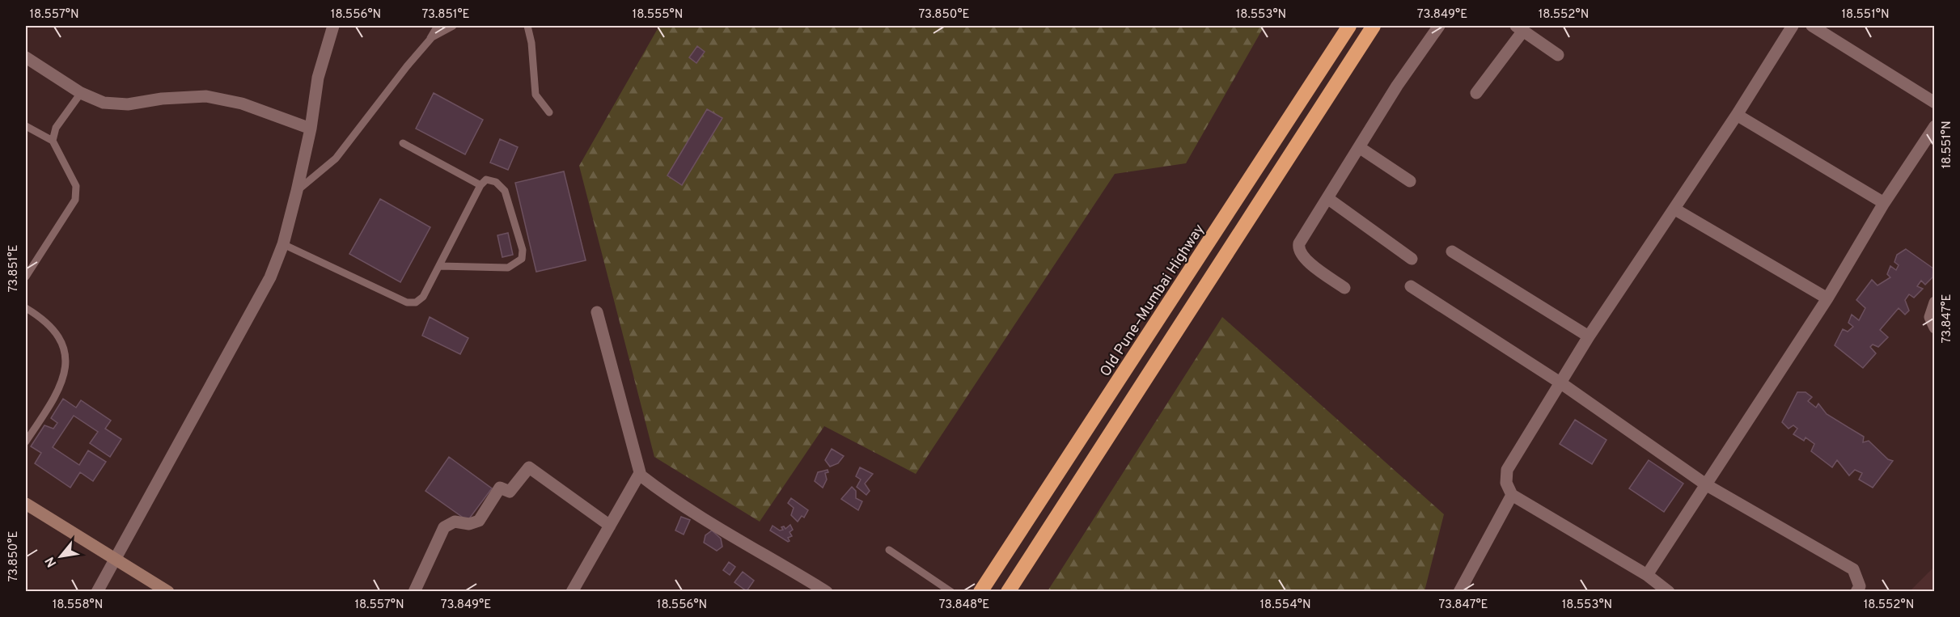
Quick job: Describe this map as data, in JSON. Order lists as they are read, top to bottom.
{
  "streets": {
    "highway": ["Old Pune–Mumbai Highway"]
  },
  "north": "bottom left",
  "coordinates": [
    "18.557°N",
    "18.556°N",
    "73.851°E",
    "18.555°N",
    "73.850°E",
    "18.553°N",
    "73.849°E",
    "18.552°N",
    "18.551°N",
    "73.847°E",
    "18.558°N",
    "73.848°E",
    "18.554°N"
  ]
}
